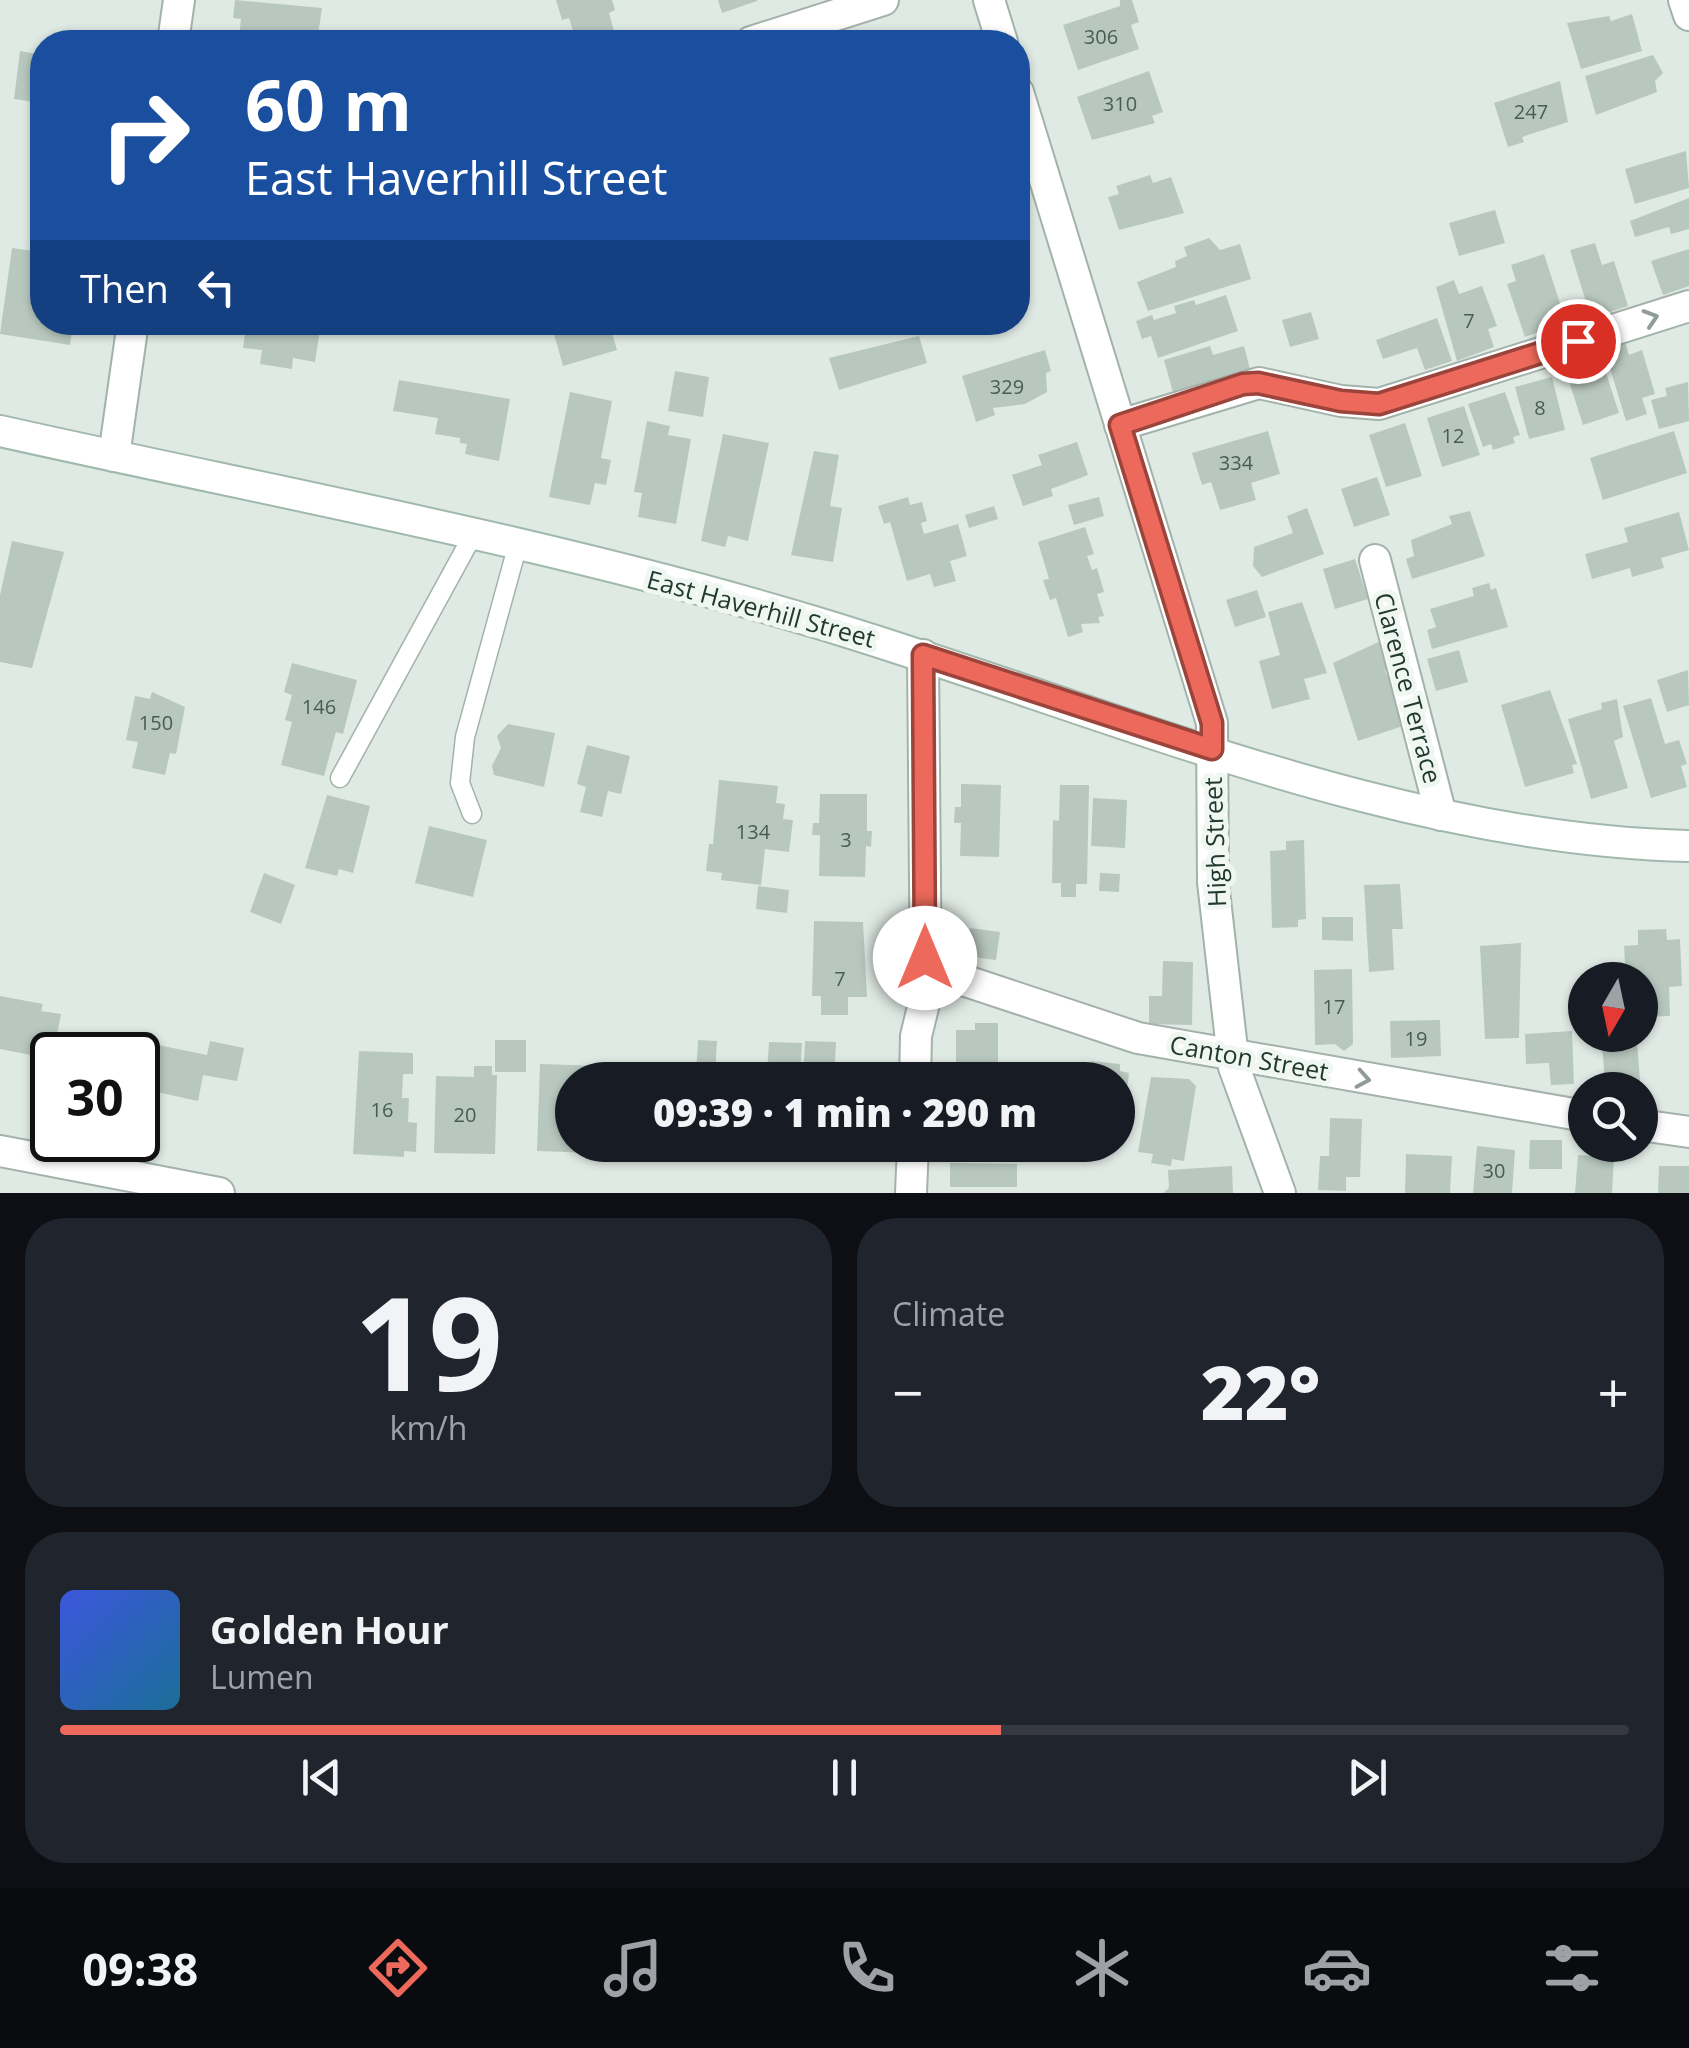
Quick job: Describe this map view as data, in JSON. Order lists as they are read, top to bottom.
{
  "streets": {
    "street": [
      "East Haverhill Street",
      "Clarence Terrace",
      "High Street",
      "Canton Street"
    ]
  },
  "crossings": [
    ["East Haverhill Street", "Clarence Terrace"],
    ["East Haverhill Street", "High Street"],
    ["High Street", "Canton Street"]
  ],
  "one_way": ["Canton Street"],
  "house_numbers": [
    "306",
    "310",
    "247",
    "7",
    "329",
    "8",
    "12",
    "334",
    "146",
    "150",
    "134",
    "3",
    "7",
    "17",
    "19",
    "16",
    "20",
    "30"
  ],
  "north": "bottom",
  "page": {
    "turn": ["60 m", "East Haverhill Street"],
    "then": "Then",
    "limit": "30",
    "trip": "09:39 · 1 min · 290 m",
    "tile": [
      ["19", "km/h"],
      "Climate"
    ],
    "heat": ["−", "22°", "+"],
    "song": ["Golden Hour", "Lumen"],
    "tabs": "09:38"
  }
}
